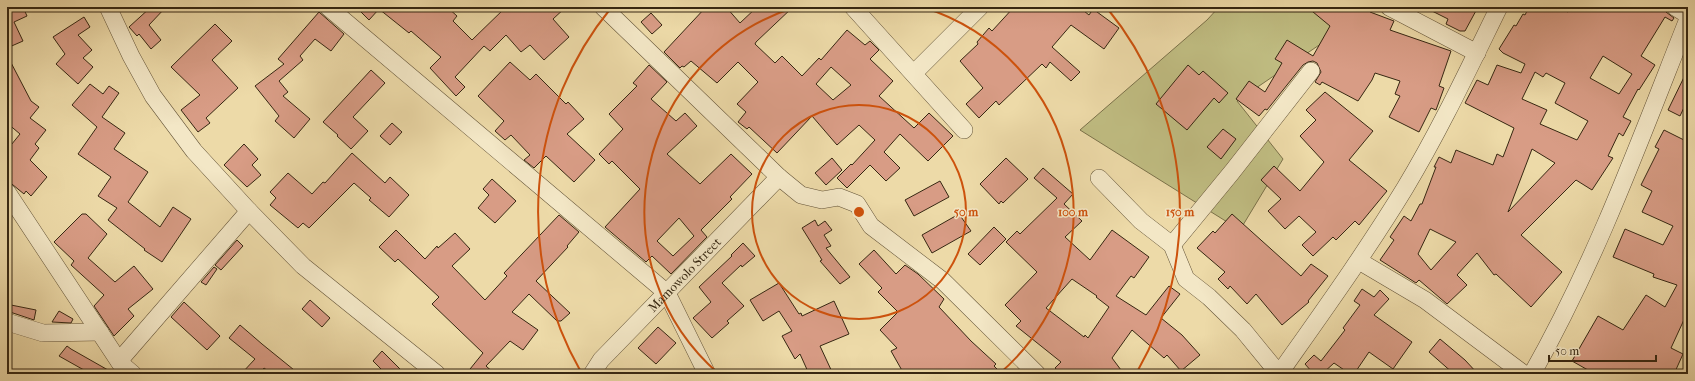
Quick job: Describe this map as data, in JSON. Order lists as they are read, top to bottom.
{
  "streets": {
    "street": ["Mamowolo Street"]
  },
  "scale_bar": "50 m",
  "rings": ["50 m", "100 m", "150 m"]
}
